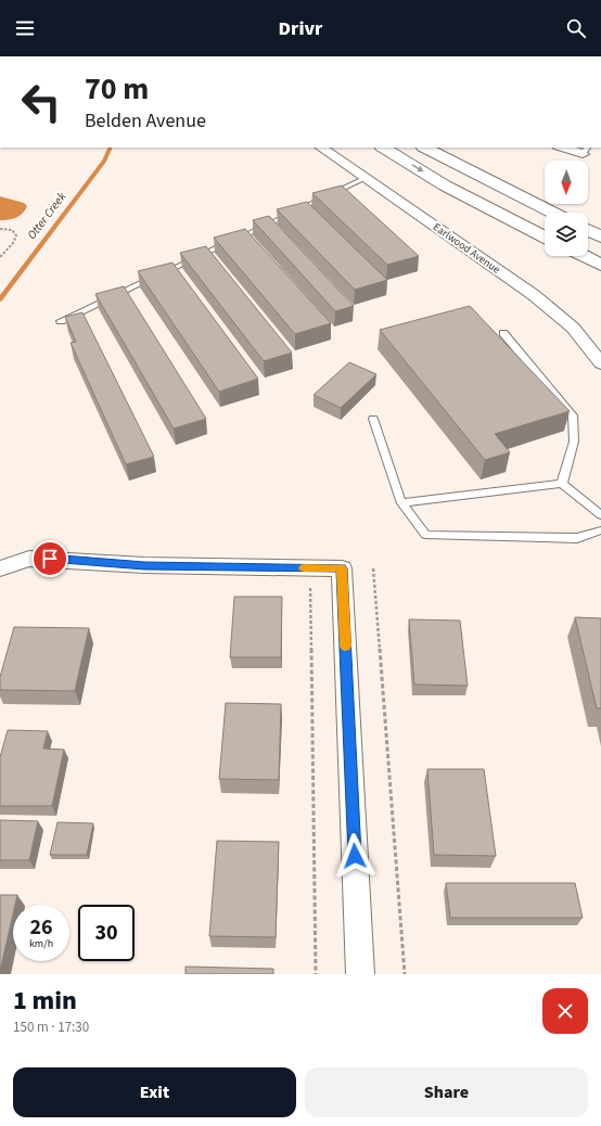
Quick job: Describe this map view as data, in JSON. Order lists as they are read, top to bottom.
{
  "streets": {
    "street": ["Earlwood Avenue"]
  },
  "water": ["Otter Creek"],
  "north": "bottom",
  "page": {
    "header": "Drivr",
    "turn": ["70 m", "Belden Avenue"],
    "speed": "26 km/h",
    "limit": "30",
    "heading": ["1 min", "150 m · 17:30"],
    "buttons": ["Exit", "Share"]
  }
}
